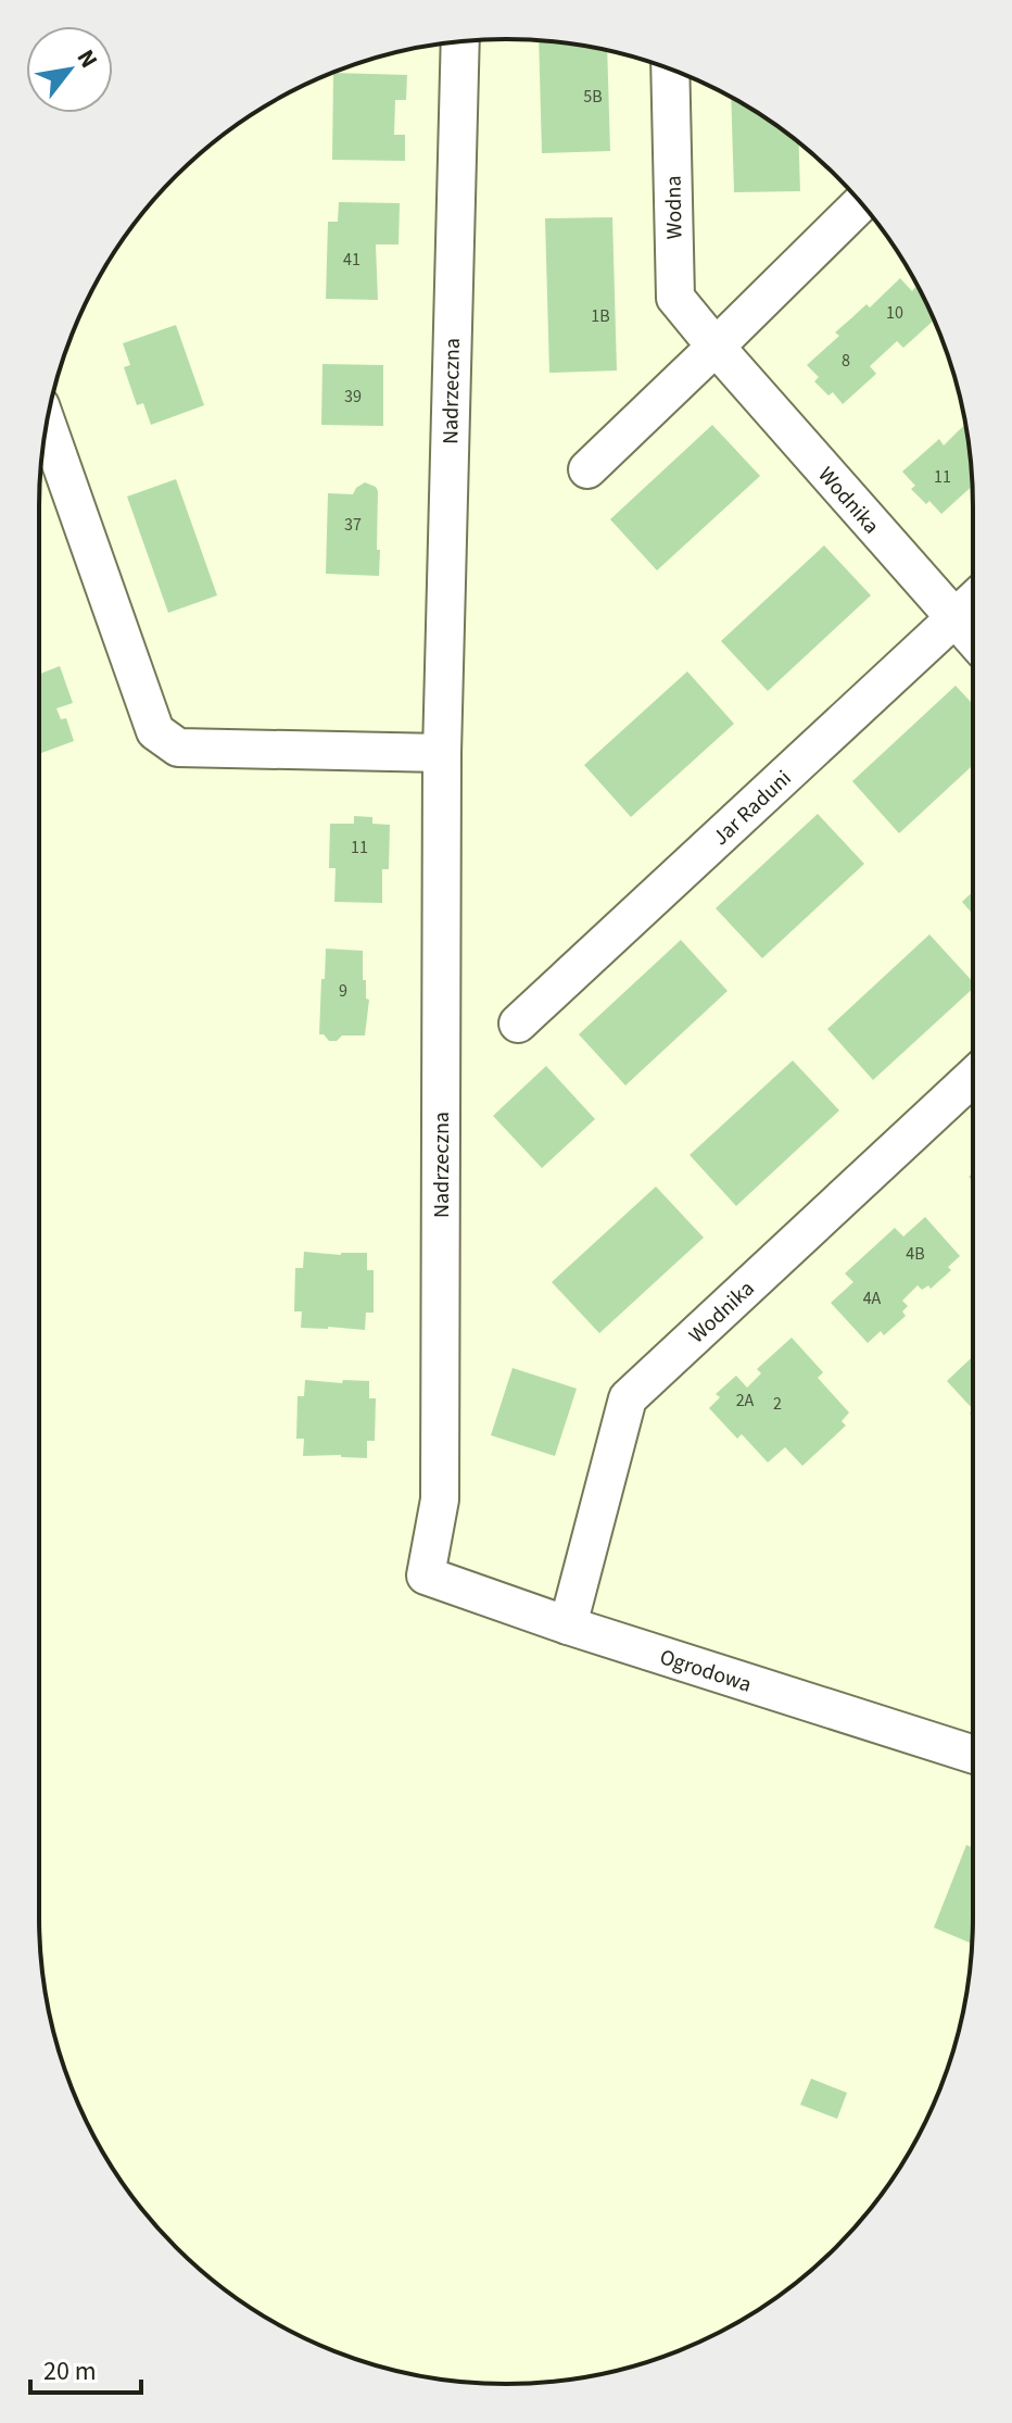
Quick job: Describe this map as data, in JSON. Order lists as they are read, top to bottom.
{
  "streets": {
    "street": [
      "Wodna",
      "Nadrzeczna",
      "Wodnika",
      "Jar Raduni",
      "Ogrodowa"
    ]
  },
  "crossings": [
    ["Wodna", "Wodnika"],
    ["Nadrzeczna", "Ogrodowa"],
    ["Wodnika", "Jar Raduni"],
    ["Wodnika", "Ogrodowa"]
  ],
  "house_numbers": [
    "5B",
    "41",
    "10",
    "1B",
    "8",
    "39",
    "11",
    "37",
    "11",
    "9",
    "4B",
    "4A",
    "2A",
    "2"
  ],
  "scale_bar": "20 m",
  "north": "top right"
}
